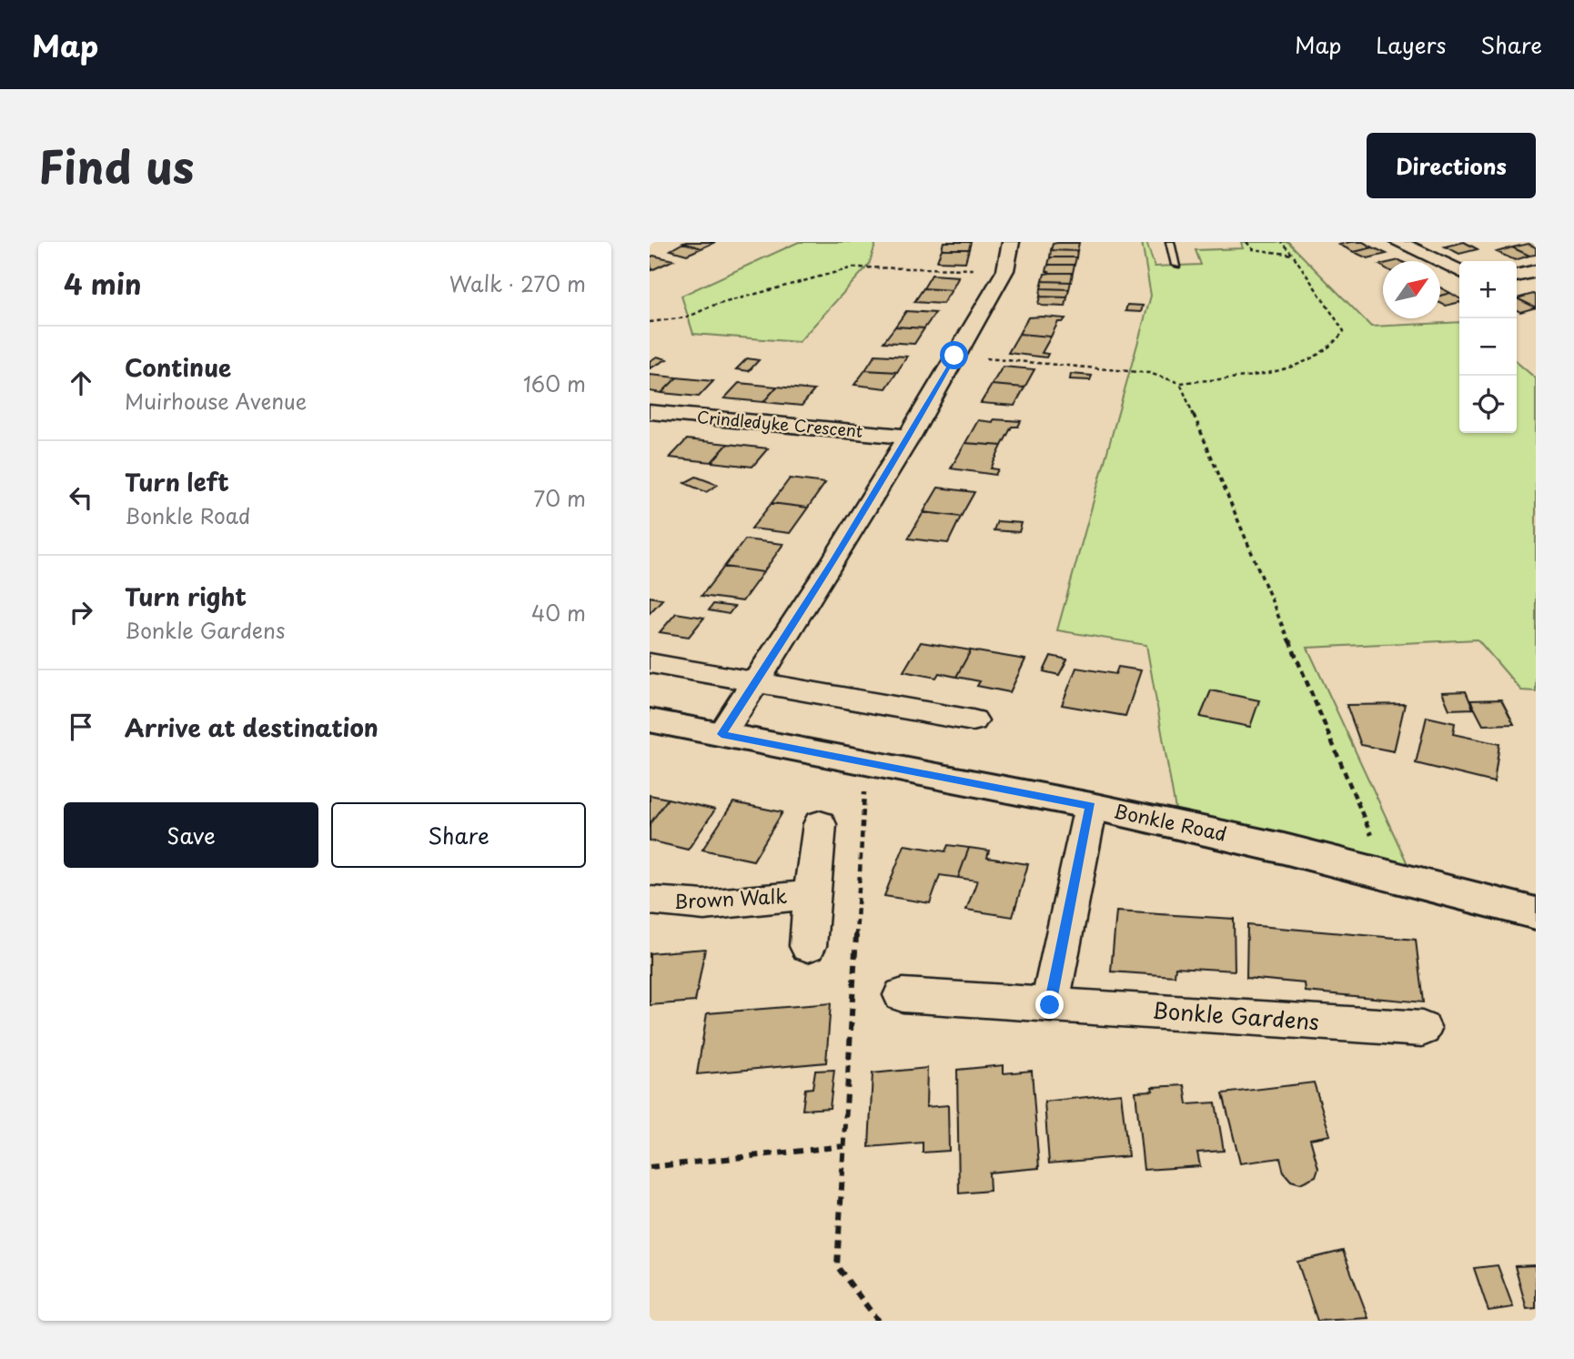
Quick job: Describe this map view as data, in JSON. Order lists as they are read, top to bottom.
{
  "streets": {
    "street": [
      "Crindledyke Crescent",
      "Bonkle Road",
      "Brown Walk",
      "Bonkle Gardens"
    ]
  },
  "north": "top right",
  "page": {
    "header": "Map",
    "nav": ["Map", "Layers", "Share"],
    "title": "Find us",
    "buttons": [
      "Directions",
      ["Save", "Share"]
    ],
    "heading": ["4 min", "Walk · 270 m"],
    "map_buttons": ["+", "−"],
    "list": [
      ["Continue", "Muirhouse Avenue", "160 m"],
      ["Turn left", "Bonkle Road", "70 m"],
      ["Turn right", "Bonkle Gardens", "40 m"],
      "Arrive at destination"
    ]
  }
}
